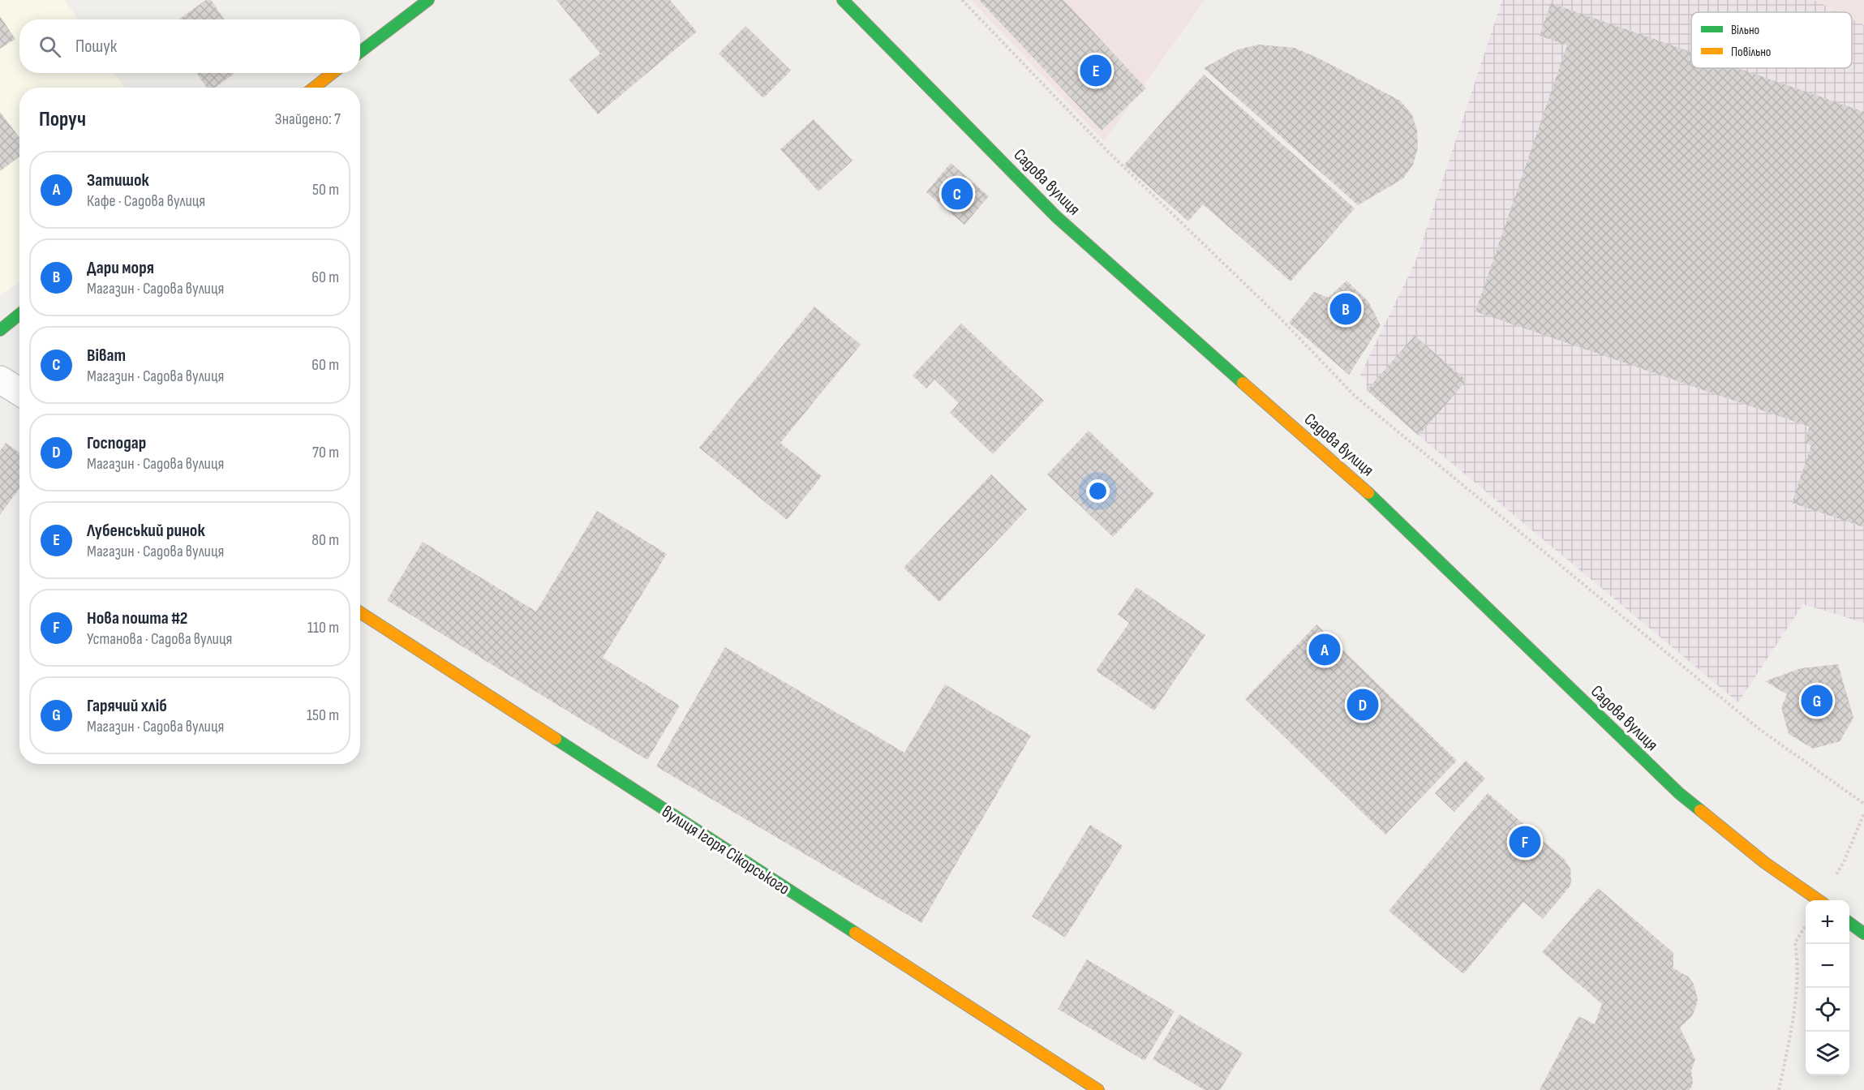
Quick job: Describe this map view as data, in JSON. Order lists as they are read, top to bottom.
{
  "streets": {
    "main road": ["Садова вулиця", "вулиця Ігоря Сікорського"]
  },
  "legend": ["Вільно", "Повільно"],
  "page": {
    "search": "Пошук",
    "pins": [
      "E",
      "C",
      "B",
      "A",
      "G",
      "D",
      "F"
    ],
    "heading": ["Поруч", "Знайдено: 7"],
    "list": [
      {
        "mark": "A",
        "name": "Затишок",
        "note": "Кафе · Садова вулиця",
        "value": "50 m"
      },
      {
        "mark": "B",
        "name": "Дари моря",
        "note": "Магазин · Садова вулиця",
        "value": "60 m"
      },
      {
        "mark": "C",
        "name": "Віват",
        "note": "Магазин · Садова вулиця",
        "value": "60 m"
      },
      {
        "mark": "D",
        "name": "Господар",
        "note": "Магазин · Садова вулиця",
        "value": "70 m"
      },
      {
        "mark": "E",
        "name": "Лубенський ринок",
        "note": "Магазин · Садова вулиця",
        "value": "80 m"
      },
      {
        "mark": "F",
        "name": "Нова пошта #2",
        "note": "Установа · Садова вулиця",
        "value": "110 m"
      },
      {
        "mark": "G",
        "name": "Гарячий хліб",
        "note": "Магазин · Садова вулиця",
        "value": "150 m"
      }
    ],
    "map_buttons": ["+", "−"]
  }
}
